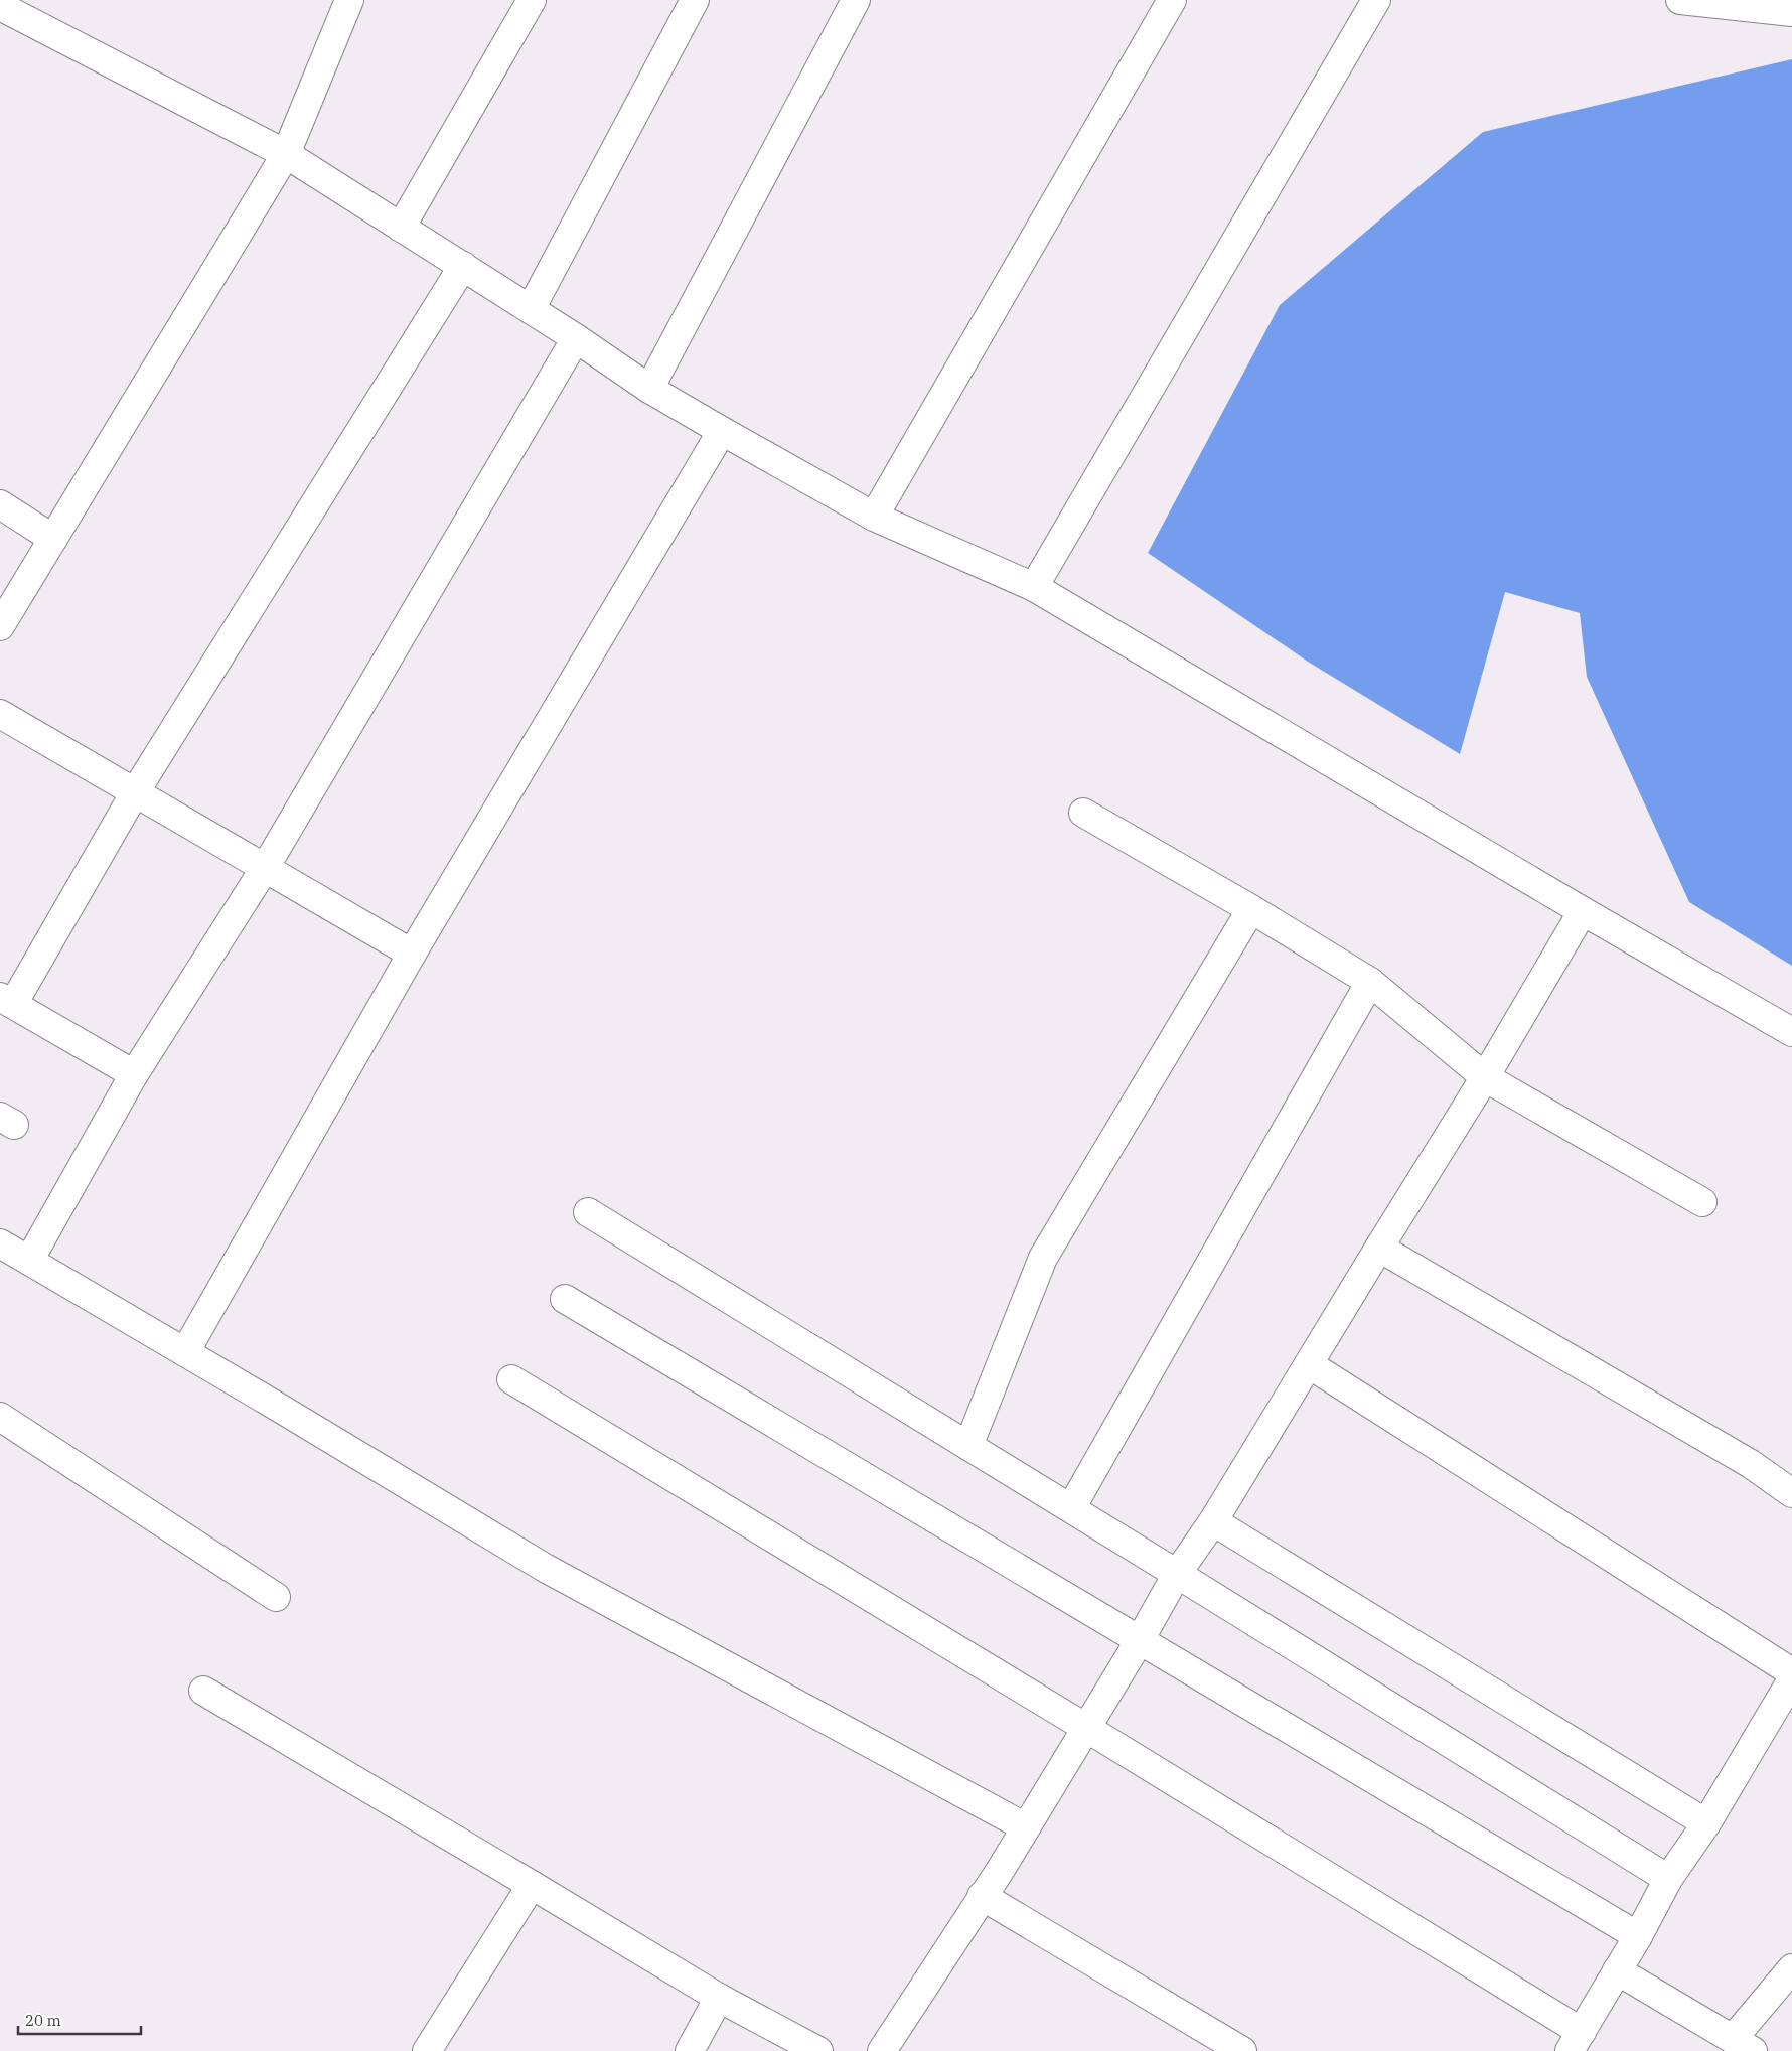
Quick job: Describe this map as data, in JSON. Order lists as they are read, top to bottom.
{
  "scale_bar": "20 m"
}
